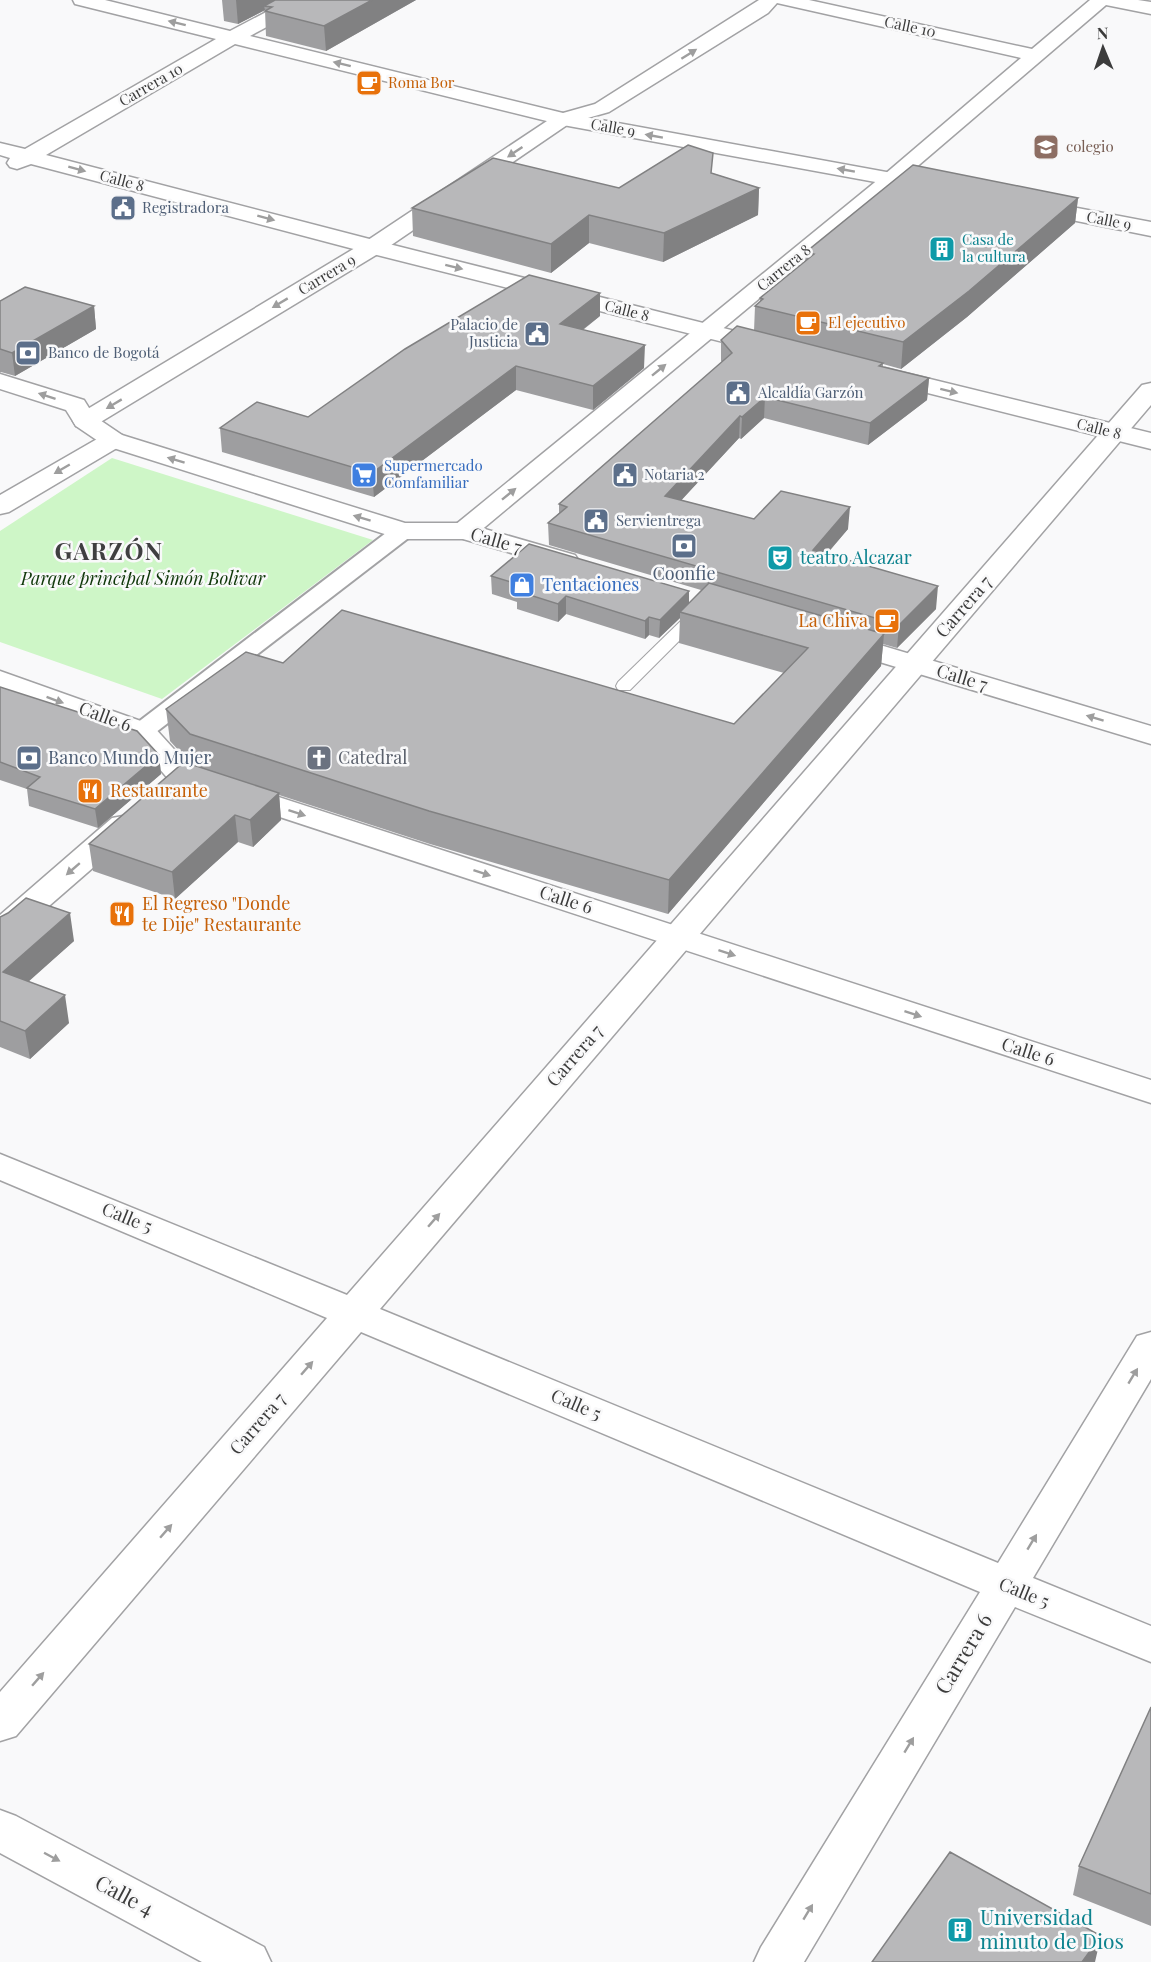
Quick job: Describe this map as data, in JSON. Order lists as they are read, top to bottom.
{
  "streets": {
    "street": [
      "Calle 10",
      "Carrera 10",
      "Calle 9",
      "Calle 8",
      "Carrera 8",
      "Carrera 9",
      "Calle 7",
      "Carrera 7",
      "Calle 6",
      "Calle 5",
      "Carrera 6",
      "Calle 4"
    ]
  },
  "crossings": [
    ["Calle 10", "Carrera 8"],
    ["Carrera 10", "Calle 9"],
    ["Carrera 10", "Calle 8"],
    ["Calle 9", "Carrera 8"],
    ["Calle 9", "Carrera 9"],
    ["Calle 8", "Carrera 8"],
    ["Calle 8", "Carrera 9"],
    ["Calle 8", "Carrera 7"],
    ["Carrera 8", "Calle 7"],
    ["Carrera 9", "Calle 7"],
    ["Calle 7", "Carrera 7"],
    ["Carrera 7", "Calle 6"],
    ["Carrera 7", "Calle 5"],
    ["Calle 5", "Carrera 6"]
  ],
  "one_way": [
    "Calle 9",
    "Calle 8",
    "Carrera 8",
    "Calle 7",
    "Carrera 7",
    "Calle 6",
    "Carrera 6",
    "Calle 4"
  ],
  "districts": ["GARZÓN"],
  "parks": ["Parque principal Simón Bolivar"],
  "places": {
    "cafe": ["Roma Bor", "El ejecutivo", "La Chiva"],
    "school or university": ["colegio"],
    "public building": [
      "Registradora",
      "Palacio de Justicia",
      "Alcaldía Garzón",
      "Notaria 2",
      "Servientrega"
    ],
    "building": ["Casa de la cultura", "Universidad minuto de Dios"],
    "bank": ["Banco de Bogotá", "Coonfie", "Banco Mundo Mujer"],
    "supermarket": ["Supermercado Comfamiliar"],
    "theatre": ["teatro Alcazar"],
    "shop": ["Tentaciones"],
    "church": ["Catedral"],
    "restaurant": ["Restaurante", "El Regreso \"Donde te Dije\" Restaurante"]
  },
  "north": "top"
}
